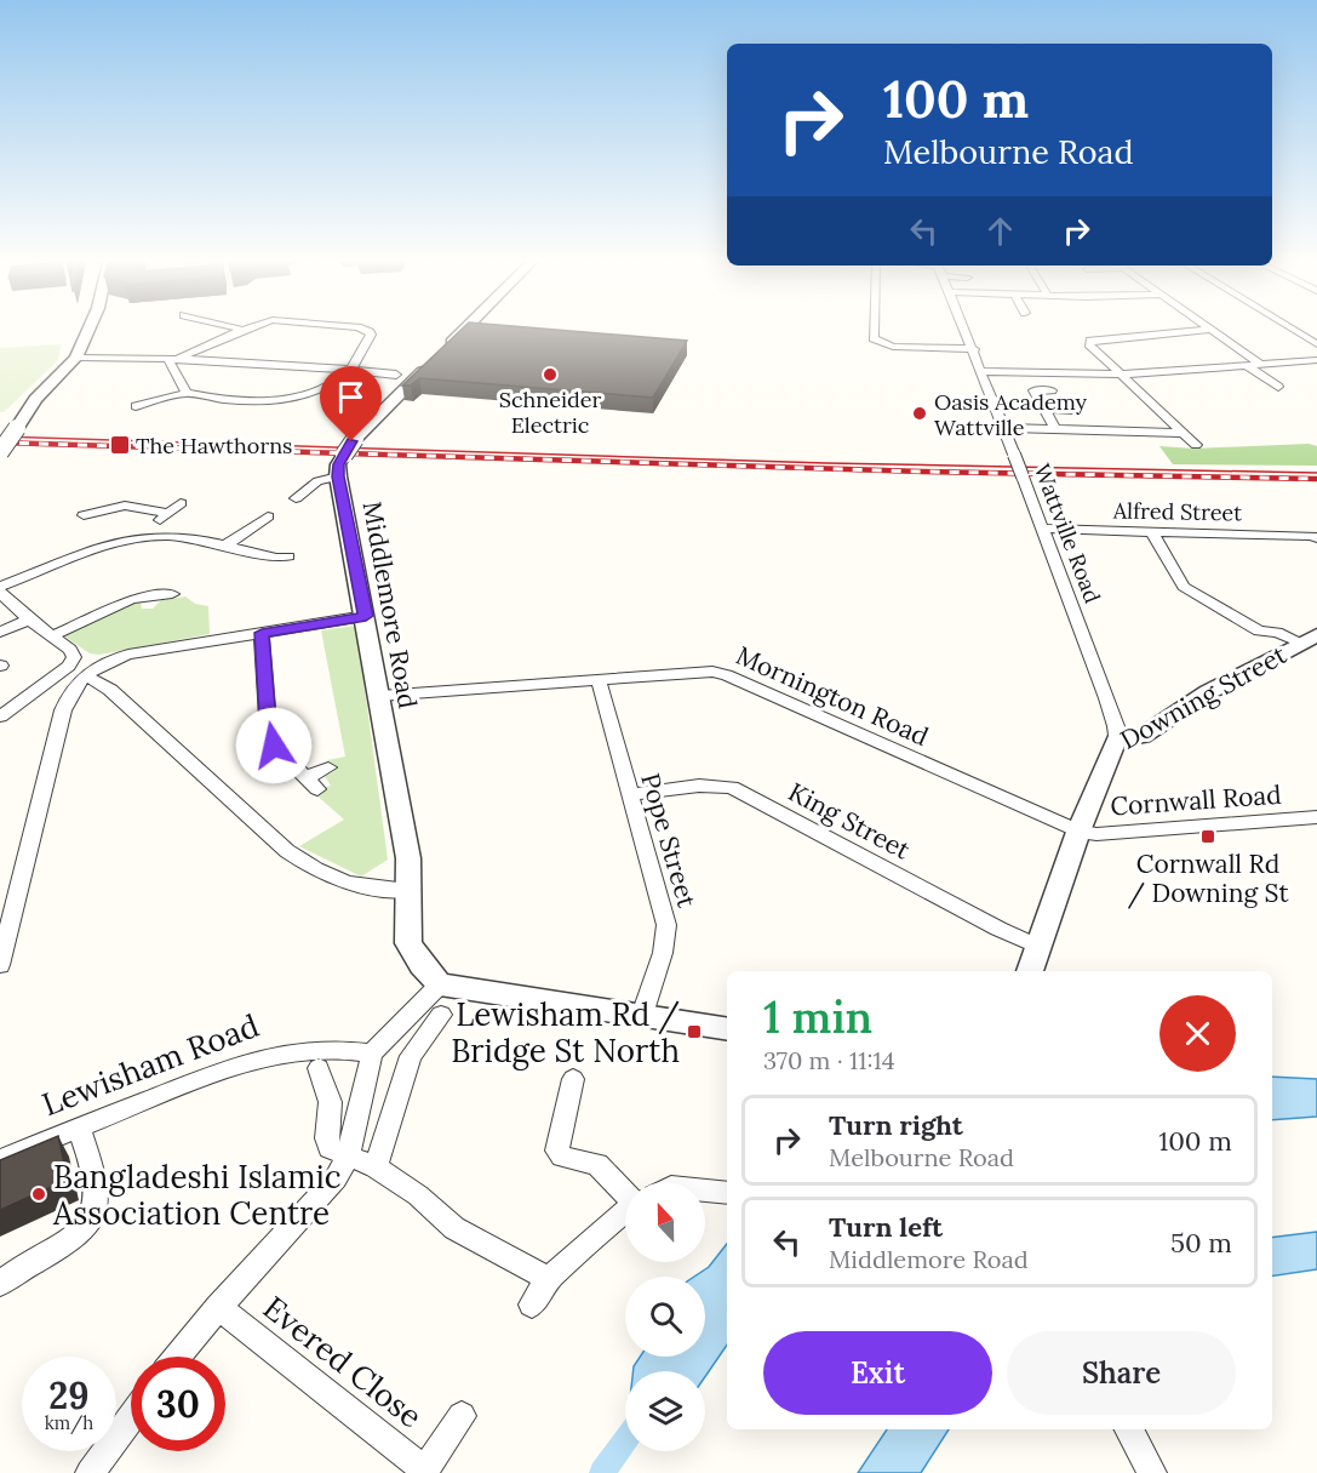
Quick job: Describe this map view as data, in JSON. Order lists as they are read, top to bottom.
{
  "streets": {
    "street": [
      "Alfred Street",
      "Wattville Road",
      "Middlemore Road",
      "Mornington Road",
      "Downing Street",
      "Cornwall Road",
      "King Street",
      "Pope Street",
      "Lewisham Road",
      "Evered Close"
    ]
  },
  "crossings": [
    ["Alfred Street", "Wattville Road"],
    ["Wattville Road", "Downing Street"],
    ["Middlemore Road", "Mornington Road"],
    ["Mornington Road", "Downing Street"],
    ["Mornington Road", "Cornwall Road"],
    ["Mornington Road", "Pope Street"],
    ["Downing Street", "Cornwall Road"],
    ["Downing Street", "King Street"],
    ["King Street", "Pope Street"]
  ],
  "places": {
    "other": ["Schneider Electric", "Oasis Academy Wattville", "Bangladeshi Islamic Association Centre"],
    "transit": ["The Hawthorns", "Cornwall Rd / Downing St", "Lewisham Rd / Bridge St North"]
  },
  "north": "top",
  "page": {
    "turn": ["100 m", "Melbourne Road"],
    "heading": ["1 min", "370 m · 11:14"],
    "list": [
      {
        "name": "Turn right",
        "note": "Melbourne Road",
        "value": "100 m"
      },
      {
        "name": "Turn left",
        "note": "Middlemore Road",
        "value": "50 m"
      }
    ],
    "buttons": ["Exit", "Share"],
    "speed": "29 km/h",
    "limit": "30"
  }
}
